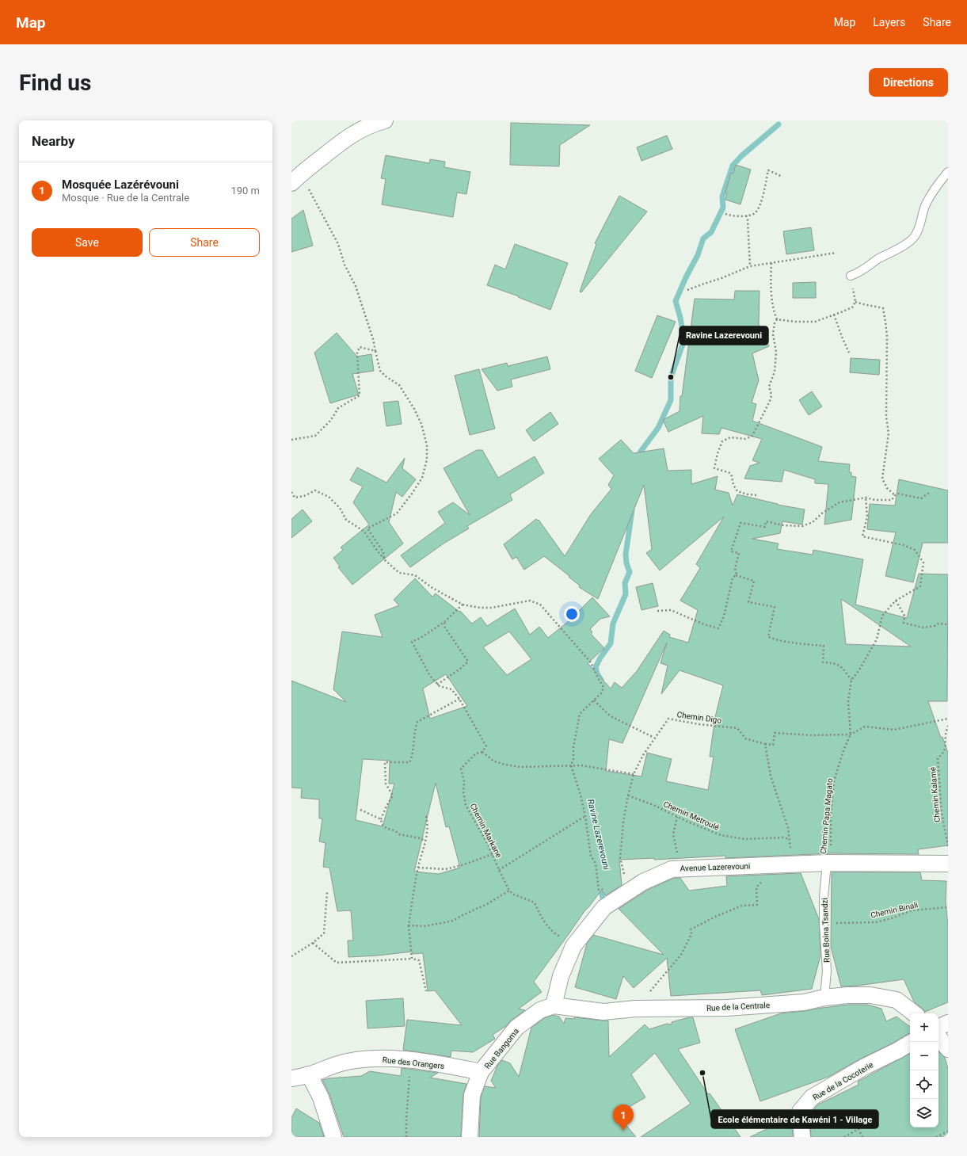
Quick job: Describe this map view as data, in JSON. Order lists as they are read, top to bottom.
{
  "streets": {
    "street": [
      "Avenue Lazerevouni",
      "Rue de la Centrale",
      "Rue Bangoma",
      "Rue des Orangers",
      "Rue de la Cocoterie"
    ],
    "lane": ["Rue Boina Tsandzi"],
    "path": [
      "Chemin Digo",
      "Chemin Kalamé",
      "Chemin Metroulé",
      "Chemin Papa Magato",
      "Chemin Markane",
      "Chemin Binali"
    ]
  },
  "crossings": [
    ["Chemin Digo", "Chemin Metroulé"],
    ["Chemin Digo", "Avenue Lazerevouni"],
    ["Chemin Papa Magato", "Avenue Lazerevouni"],
    ["Chemin Papa Magato", "Rue Boina Tsandzi"],
    ["Avenue Lazerevouni", "Rue Boina Tsandzi"],
    ["Avenue Lazerevouni", "Rue de la Centrale"],
    ["Avenue Lazerevouni", "Rue Bangoma"],
    ["Chemin Binali", "Rue Boina Tsandzi"],
    ["Rue Boina Tsandzi", "Rue de la Centrale"],
    ["Rue de la Centrale", "Rue Bangoma"],
    ["Rue Bangoma", "Rue des Orangers"]
  ],
  "water": ["Ravine Lazerevouni"],
  "places": ["Ravine Lazerevouni", "Ecole élémentaire de Kawéni 1 - Village"],
  "page": {
    "header": "Map",
    "nav": ["Map", "Layers", "Share"],
    "buttons": [
      "Directions",
      ["Save", "Share"]
    ],
    "title": "Find us",
    "heading": "Nearby",
    "list": [
      {
        "mark": "1",
        "name": "Mosquée Lazérévouni",
        "note": "Mosque · Rue de la Centrale",
        "value": "190 m"
      }
    ],
    "map_buttons": ["+", "−"],
    "pins": "1"
  }
}
